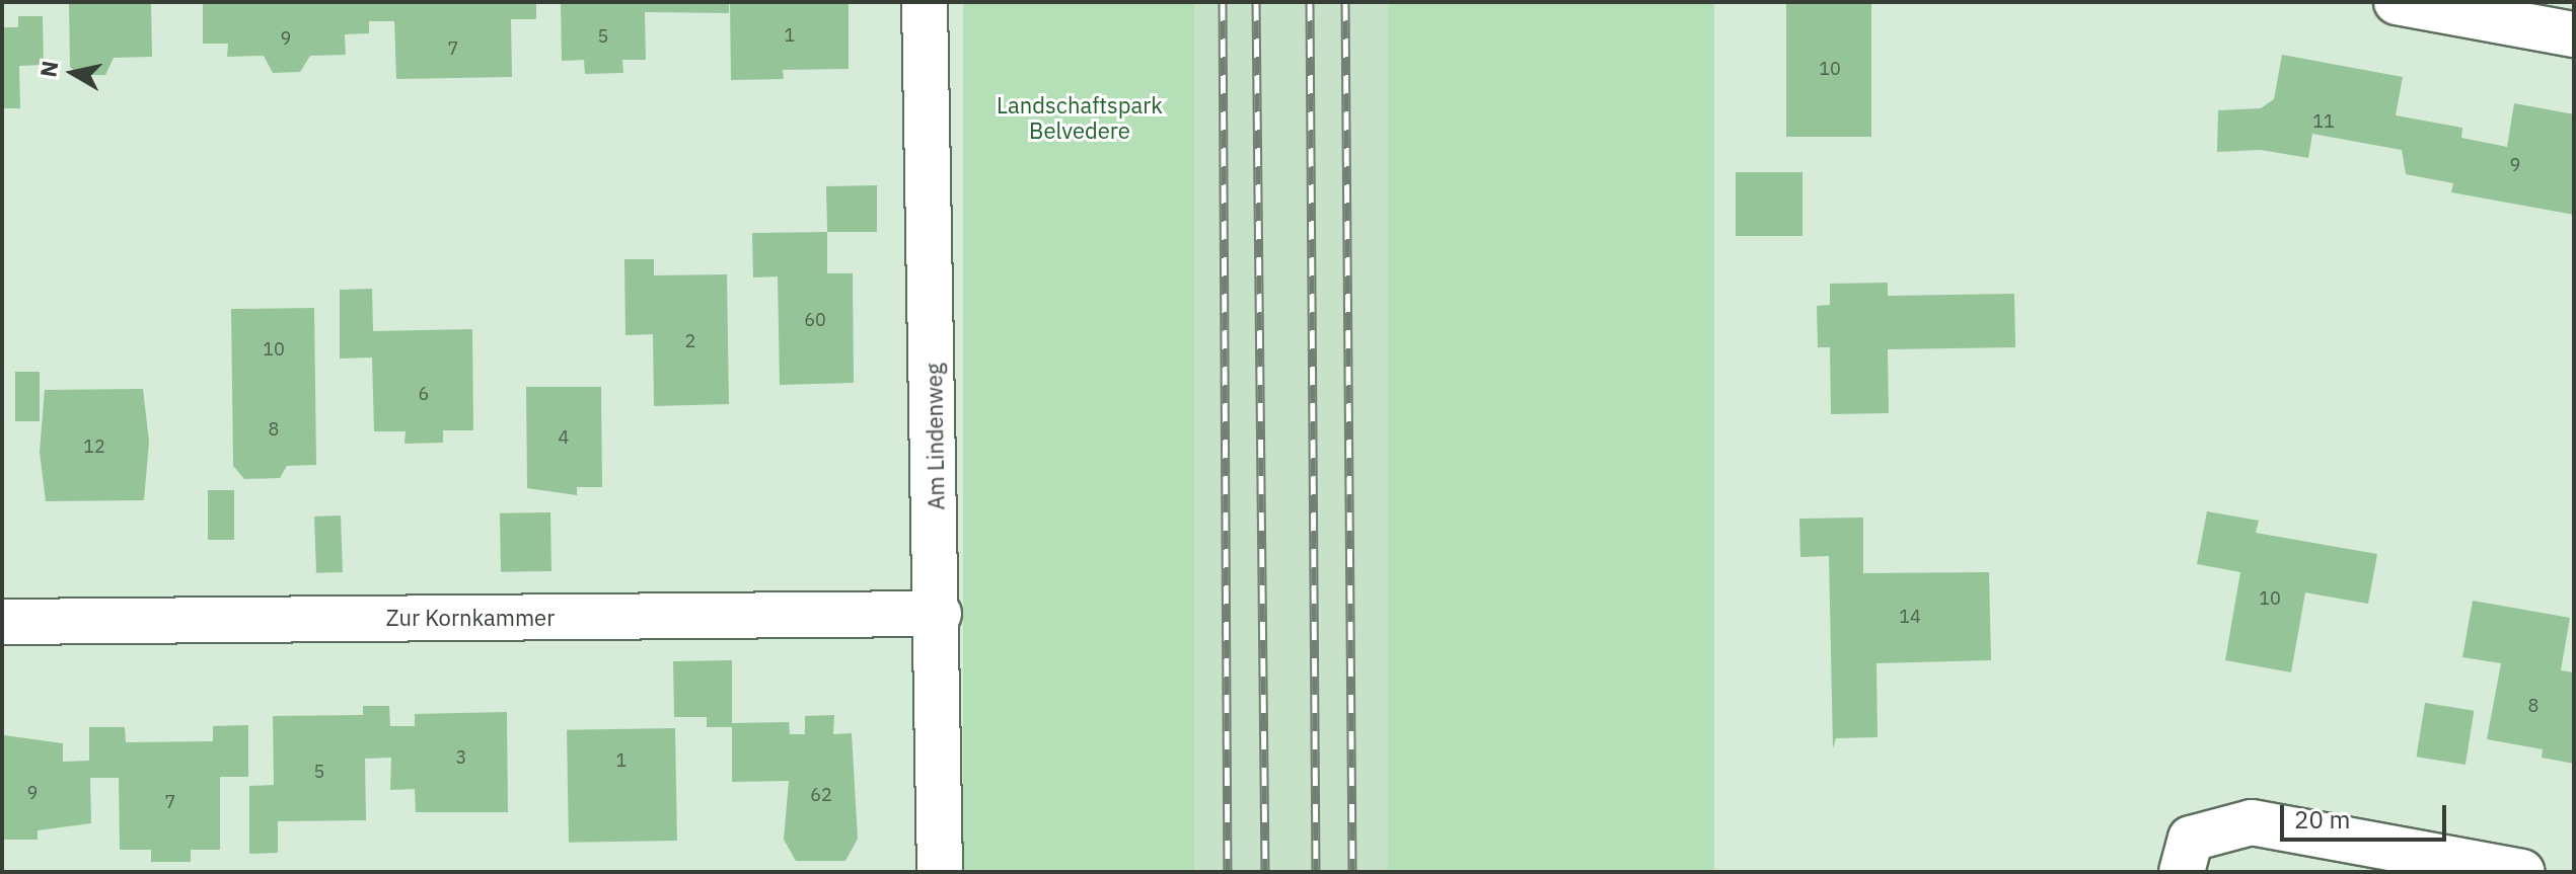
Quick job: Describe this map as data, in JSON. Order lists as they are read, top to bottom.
{
  "streets": {
    "street": ["Am Lindenweg", "Zur Kornkammer"]
  },
  "crossings": [
    ["Am Lindenweg", "Zur Kornkammer"]
  ],
  "parks": ["Landschaftspark Belvedere"],
  "house_numbers": [
    "1",
    "5",
    "9",
    "7",
    "10",
    "11",
    "9",
    "60",
    "2",
    "10",
    "6",
    "8",
    "4",
    "12",
    "10",
    "14",
    "8",
    "3",
    "1",
    "5",
    "9",
    "62",
    "7"
  ],
  "scale_bar": "20 m",
  "north": "left"
}
